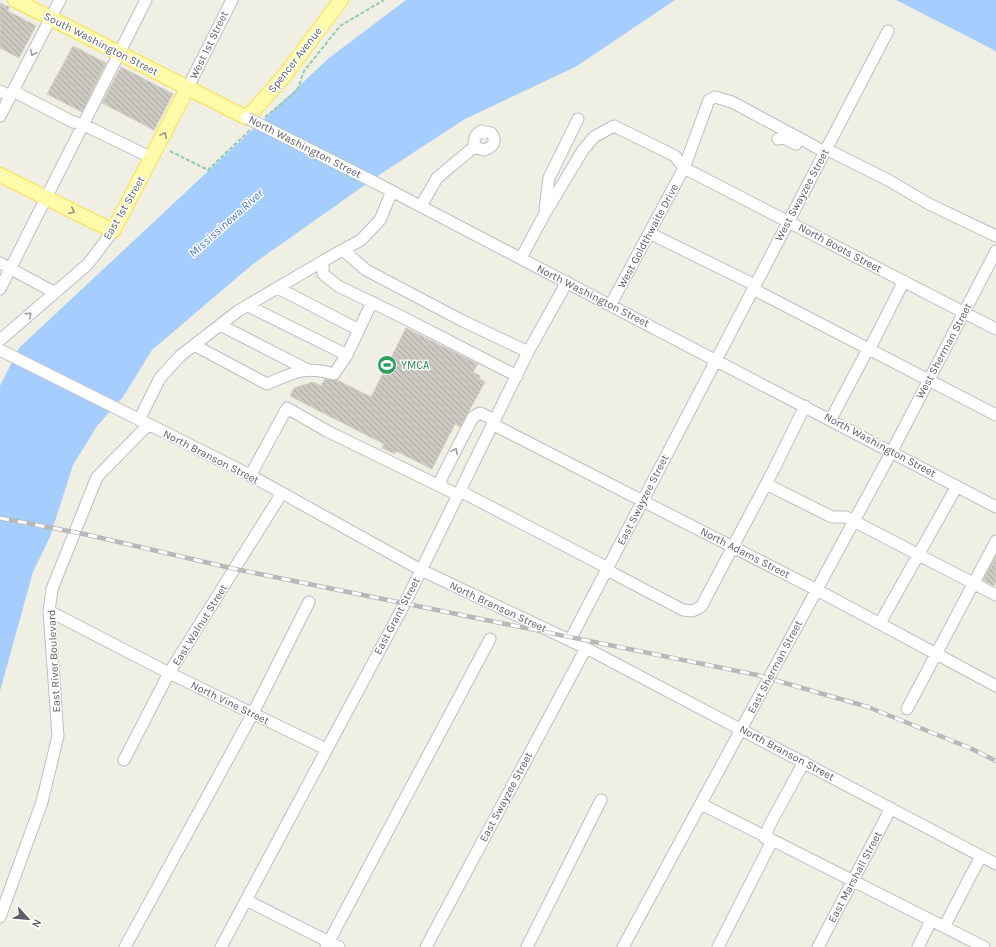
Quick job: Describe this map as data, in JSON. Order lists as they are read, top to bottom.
{
  "streets": {
    "main road": [
      "South Washington Street",
      "Spencer Avenue",
      "North Washington Street",
      "East 1st Street"
    ],
    "street": [
      "West 1st Street",
      "West Swayzee Street",
      "West Goldthwaite Drive",
      "North Boots Street",
      "West Sherman Street",
      "North Branson Street",
      "East Swayzee Street",
      "North Adams Street",
      "East Grant Street",
      "East Walnut Street",
      "East River Boulevard",
      "East Sherman Street",
      "North Vine Street",
      "East Marshall Street"
    ]
  },
  "crossings": [
    ["South Washington Street", "West 1st Street"],
    ["South Washington Street", "North Washington Street"],
    ["South Washington Street", "East 1st Street"],
    ["West 1st Street", "North Washington Street"],
    ["West 1st Street", "East 1st Street"],
    ["Spencer Avenue", "North Washington Street"],
    ["North Washington Street", "West Swayzee Street"],
    ["North Washington Street", "East 1st Street"],
    ["North Washington Street", "West Goldthwaite Drive"],
    ["North Washington Street", "West Sherman Street"],
    ["North Washington Street", "East Swayzee Street"],
    ["North Washington Street", "East Grant Street"],
    ["North Washington Street", "East River Boulevard"],
    ["North Washington Street", "East Sherman Street"],
    ["West Swayzee Street", "West Goldthwaite Drive"],
    ["West Swayzee Street", "North Boots Street"],
    ["West Swayzee Street", "East Swayzee Street"],
    ["West Goldthwaite Drive", "North Boots Street"],
    ["North Boots Street", "West Sherman Street"],
    ["West Sherman Street", "East Sherman Street"],
    ["North Branson Street", "East Swayzee Street"],
    ["North Branson Street", "East Grant Street"],
    ["North Branson Street", "East Walnut Street"],
    ["North Branson Street", "East River Boulevard"],
    ["North Branson Street", "East Sherman Street"],
    ["North Branson Street", "East Marshall Street"],
    ["East Swayzee Street", "North Adams Street"],
    ["North Adams Street", "East Grant Street"],
    ["North Adams Street", "East Sherman Street"],
    ["East Grant Street", "North Vine Street"],
    ["East Walnut Street", "North Vine Street"],
    ["East River Boulevard", "North Vine Street"]
  ],
  "one_way": ["East 1st Street"],
  "water": ["Mississinewa River"],
  "places": {
    "sports": ["YMCA"]
  },
  "north": "bottom right"
}
